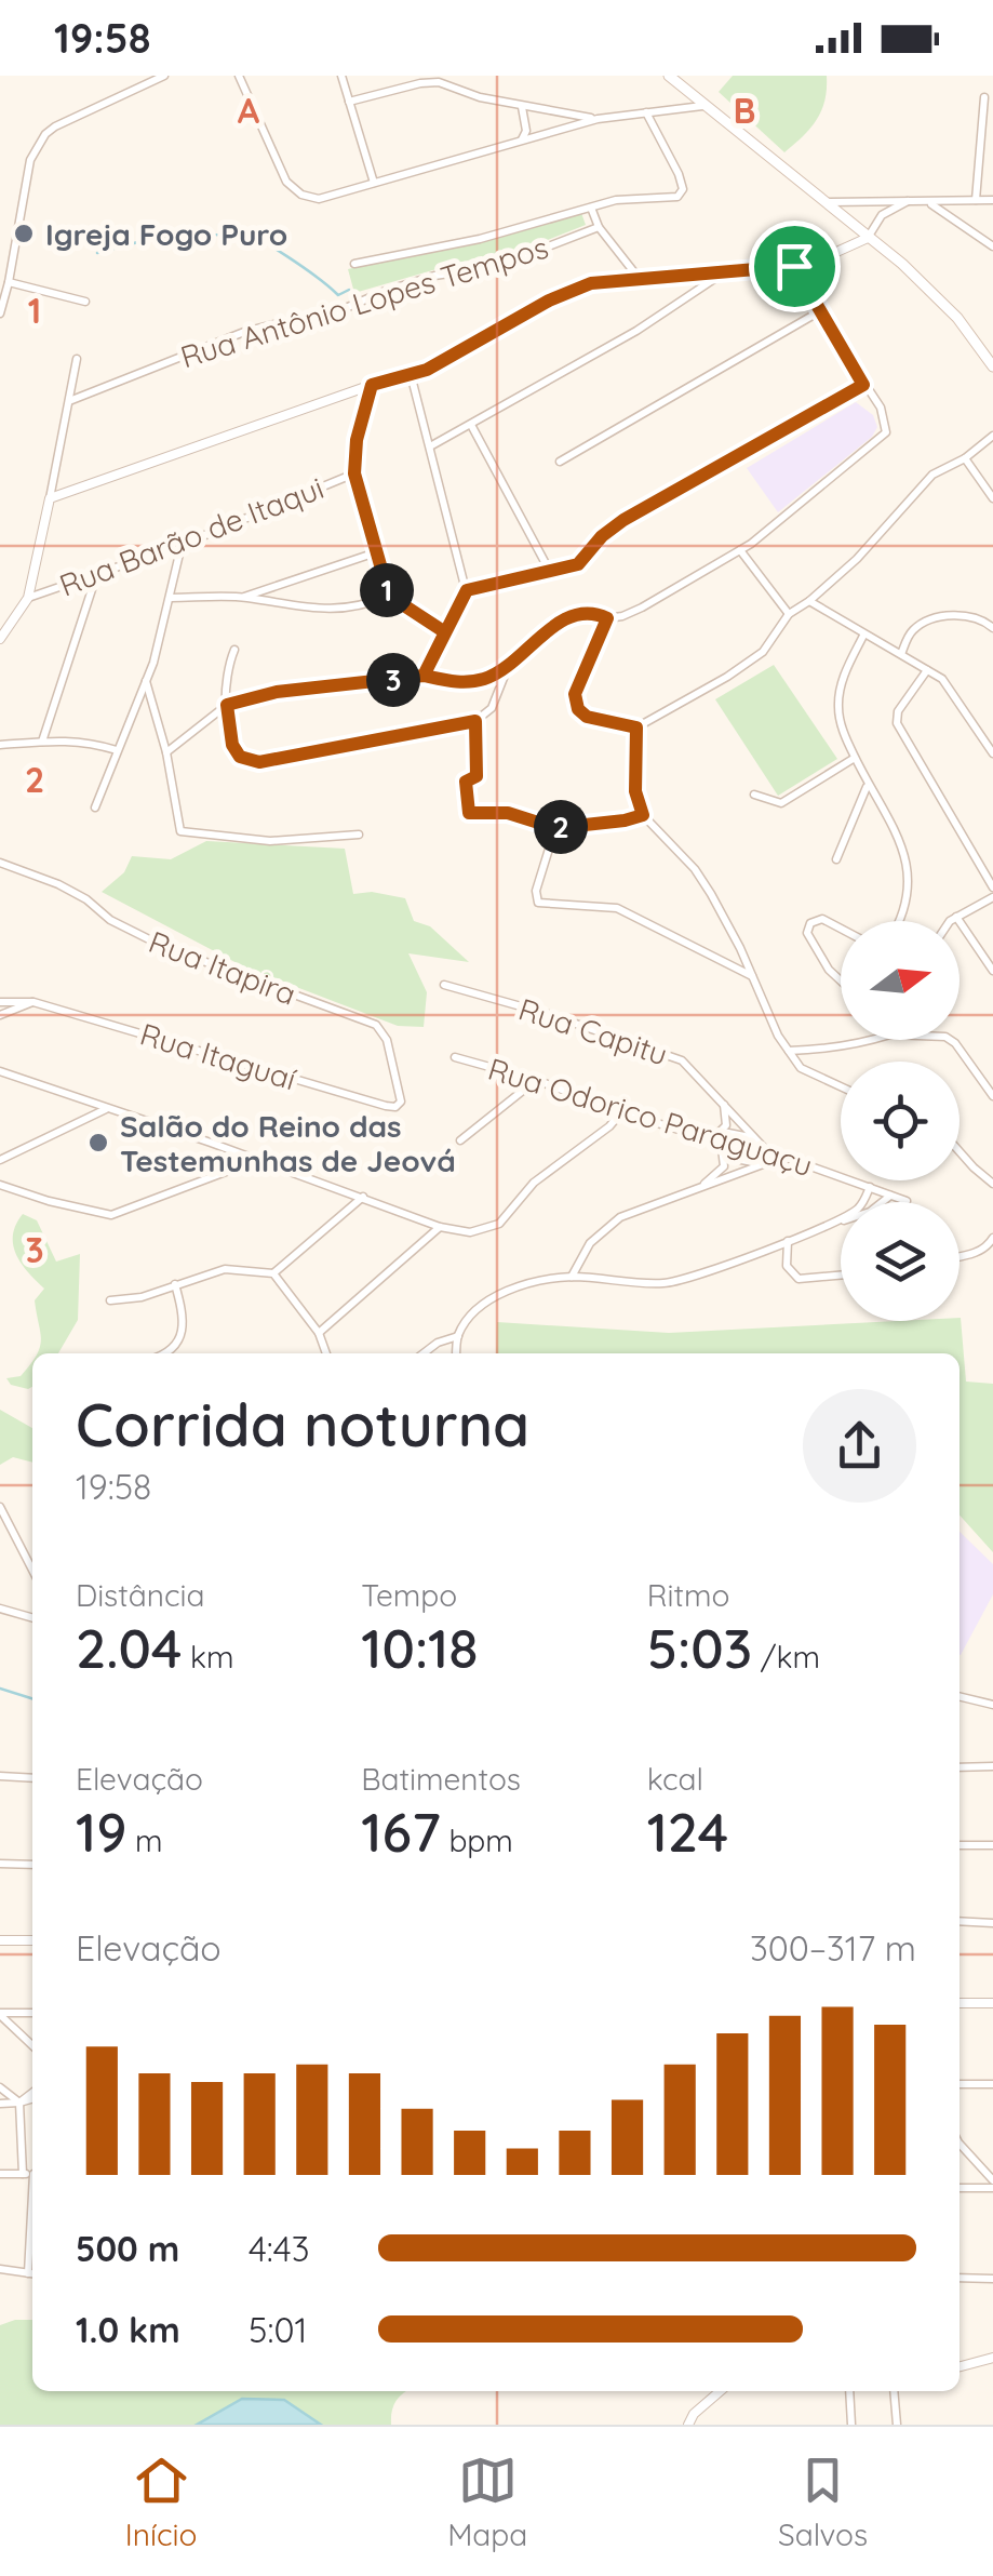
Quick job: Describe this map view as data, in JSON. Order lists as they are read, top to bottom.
{
  "streets": {
    "street": [
      "Rua Antônio Lopes Tempos",
      "Rua Barão de Itaqui",
      "Rua Itapira",
      "Rua Capitu",
      "Rua Itaguaí",
      "Rua Odorico Paraguaçu"
    ]
  },
  "crossings": [
    ["Rua Itapira", "Rua Itaguaí"],
    ["Rua Capitu", "Rua Odorico Paraguaçu"]
  ],
  "places": ["Igreja Fogo Puro", "Salão do Reino das Testemunhas de Jeová"],
  "north": "right",
  "page": {
    "status": "19:58",
    "pins": ["1", "3", "2"],
    "heading": ["Corrida noturna", "19:58"],
    "stats": [
      ["Distância", "2.04 km"],
      ["Tempo", "10:18"],
      ["Ritmo", "5:03 /km"],
      ["Elevação", "19 m"],
      ["Batimentos", "167 bpm"],
      ["kcal", "124"]
    ],
    "chart": ["Elevação", "300–317 m"],
    "list": [
      {
        "name": "500 m",
        "note": "4:43"
      },
      {
        "name": "1.0 km",
        "note": "5:01"
      }
    ],
    "tabs": ["Início", "Mapa", "Salvos"]
  },
  "grid": {
    "columns": ["A", "B"],
    "rows": ["1", "2", "3"]
  }
}
